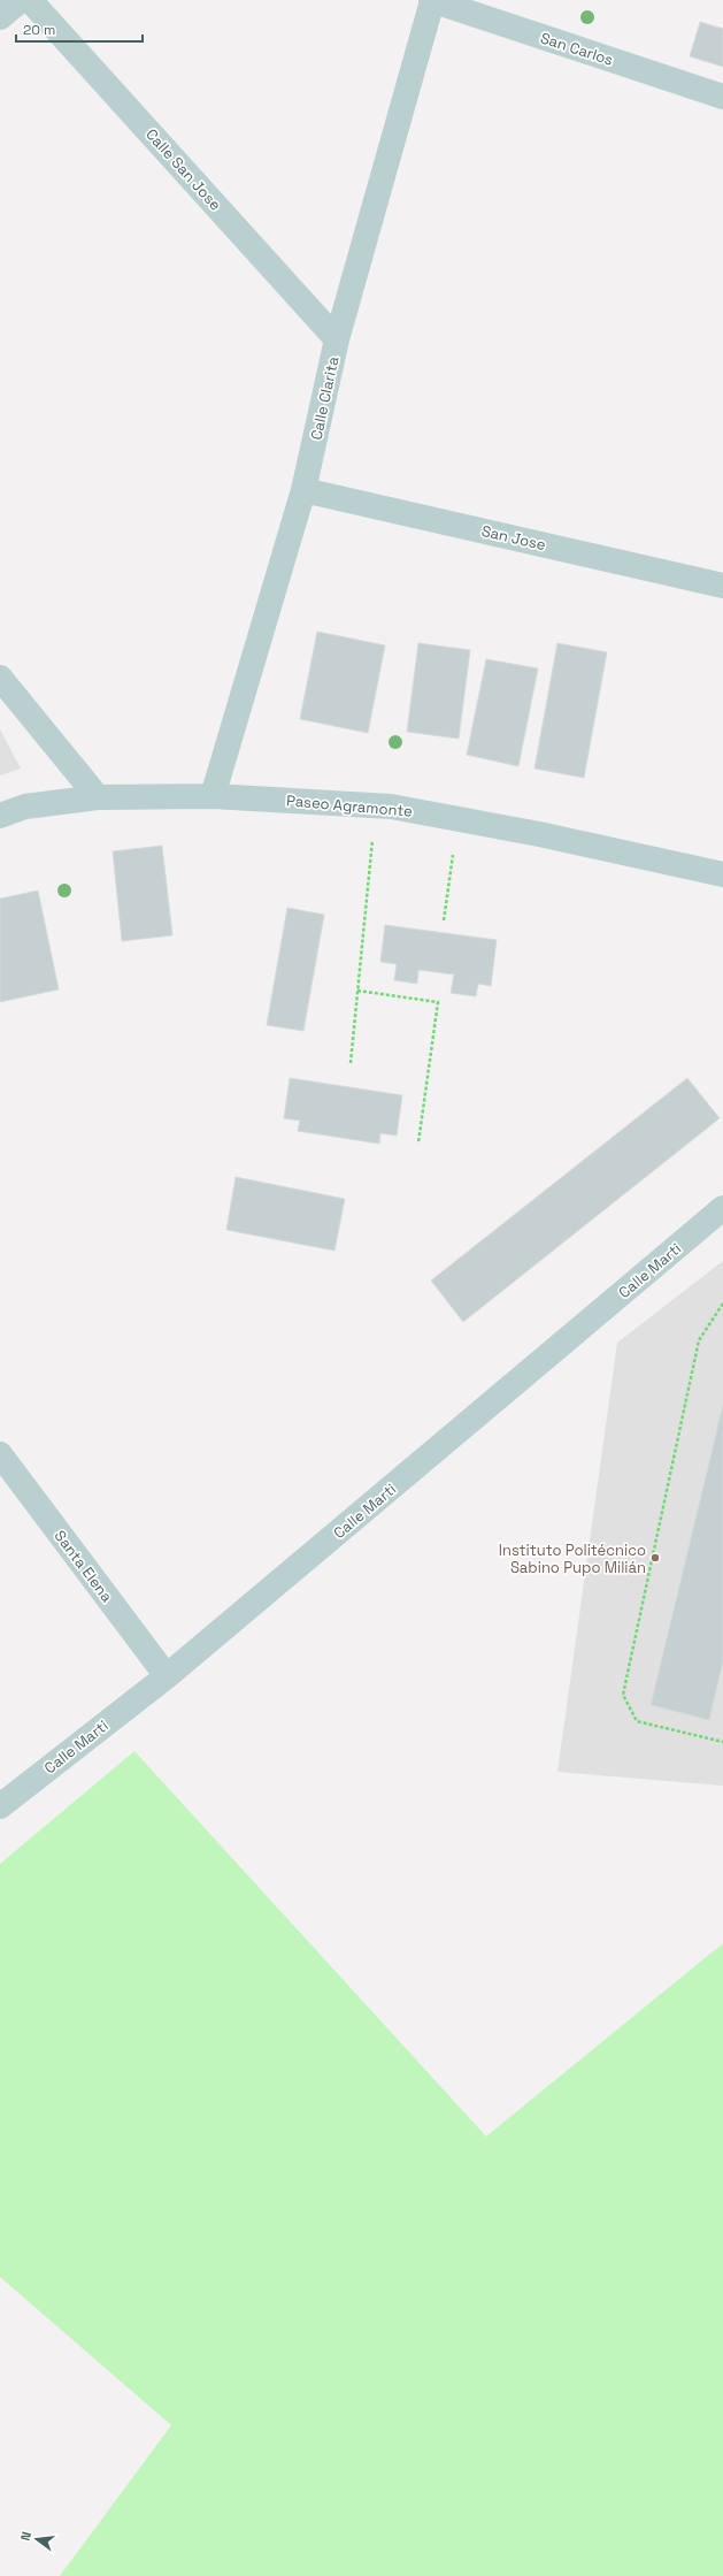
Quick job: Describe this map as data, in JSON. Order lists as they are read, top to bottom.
{
  "streets": {
    "street": [
      "San Carlos",
      "Calle San Jose",
      "Calle Clarita",
      "San Jose",
      "Paseo Agramonte",
      "Calle Marti",
      "Santa Elena"
    ]
  },
  "crossings": [
    ["San Carlos", "Calle Clarita"],
    ["Calle San Jose", "Calle Clarita"],
    ["Calle Clarita", "San Jose"],
    ["Calle Clarita", "Paseo Agramonte"],
    ["Calle Marti", "Santa Elena"]
  ],
  "places": ["Instituto Politécnico Sabino Pupo Milián"],
  "scale_bar": "20 m",
  "north": "left"
}
